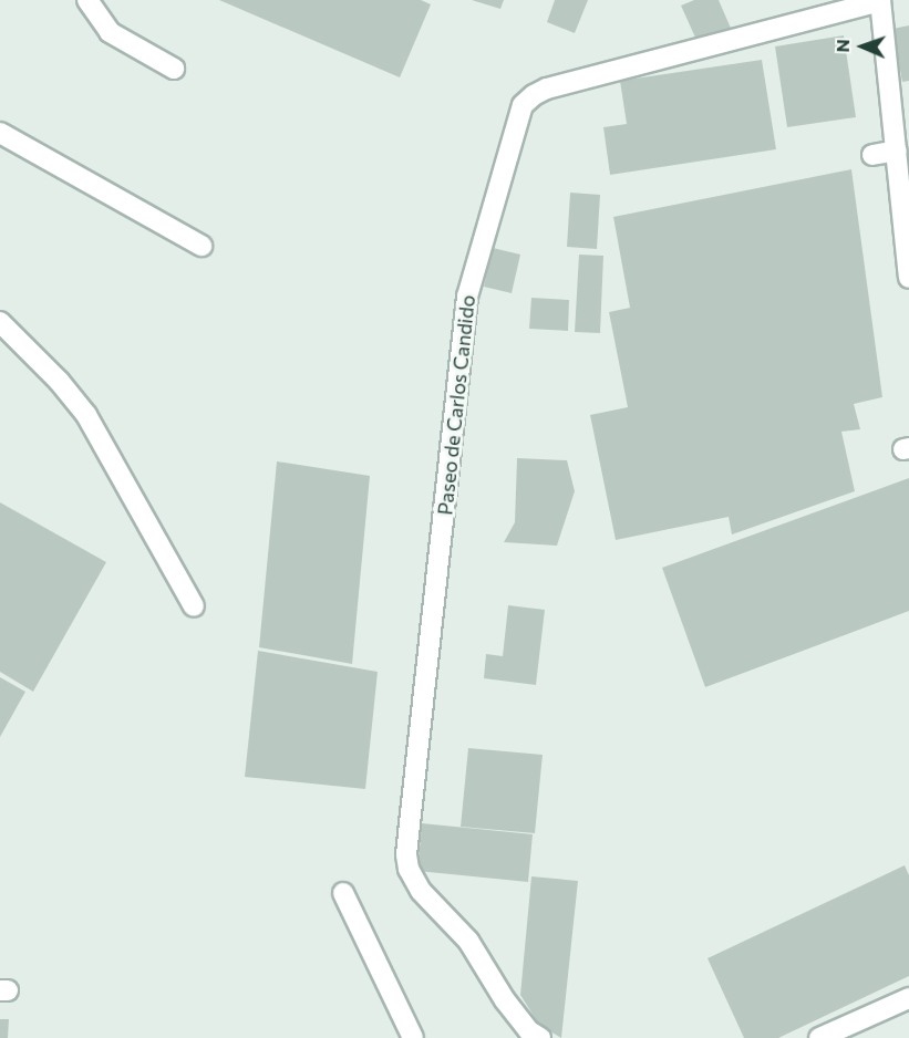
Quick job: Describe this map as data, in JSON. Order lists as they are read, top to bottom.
{
  "streets": {
    "street": ["Paseo de Carlos Candido"]
  },
  "north": "left"
}
